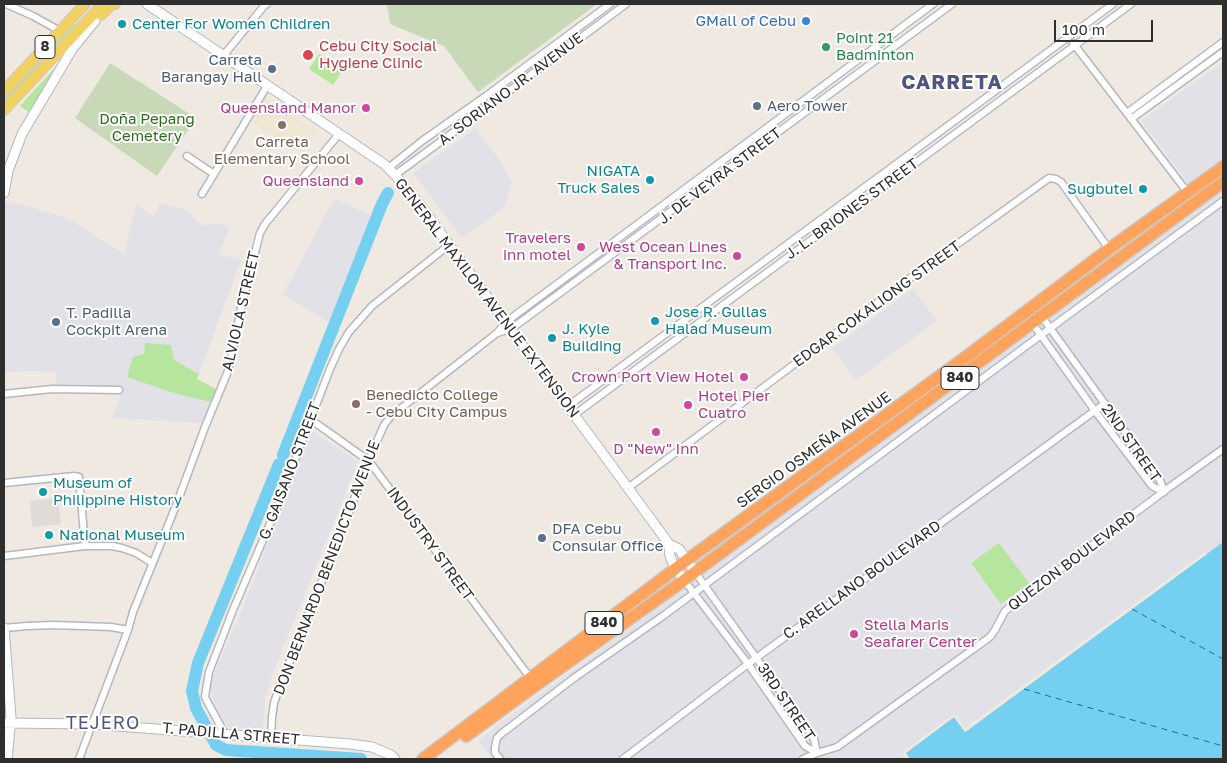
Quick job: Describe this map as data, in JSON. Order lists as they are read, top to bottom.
{
  "streets": {
    "highway": ["840", "SERGIO OSMEÑA AVENUE"],
    "main road": ["8", "GENERAL MAXILOM AVENUE EXTENSION", "T. PADILLA STREET"],
    "street": [
      "A. SORIANO JR. AVENUE",
      "J. DE VEYRA STREET",
      "J. L. BRIONES STREET",
      "EDGAR COKALIONG STREET",
      "ALVIOLA STREET",
      "2ND STREET",
      "G. GAISANO STREET",
      "INDUSTRY STREET",
      "QUEZON BOULEVARD",
      "DON BERNARDO BENEDICTO AVENUE",
      "C. ARELLANO BOULEVARD",
      "3RD STREET"
    ]
  },
  "crossings": [
    ["A. SORIANO JR. AVENUE", "GENERAL MAXILOM AVENUE EXTENSION"],
    ["J. DE VEYRA STREET", "GENERAL MAXILOM AVENUE EXTENSION"],
    ["J. DE VEYRA STREET", "DON BERNARDO BENEDICTO AVENUE"],
    ["J. L. BRIONES STREET", "GENERAL MAXILOM AVENUE EXTENSION"],
    ["GENERAL MAXILOM AVENUE EXTENSION", "EDGAR COKALIONG STREET"],
    ["GENERAL MAXILOM AVENUE EXTENSION", "ALVIOLA STREET"],
    ["GENERAL MAXILOM AVENUE EXTENSION", "SERGIO OSMEÑA AVENUE"],
    ["GENERAL MAXILOM AVENUE EXTENSION", "G. GAISANO STREET"],
    ["GENERAL MAXILOM AVENUE EXTENSION", "DON BERNARDO BENEDICTO AVENUE"],
    ["GENERAL MAXILOM AVENUE EXTENSION", "3RD STREET"],
    ["EDGAR COKALIONG STREET", "SERGIO OSMEÑA AVENUE"],
    ["ALVIOLA STREET", "T. PADILLA STREET"],
    ["2ND STREET", "SERGIO OSMEÑA AVENUE"],
    ["2ND STREET", "QUEZON BOULEVARD"],
    ["2ND STREET", "C. ARELLANO BOULEVARD"],
    ["SERGIO OSMEÑA AVENUE", "INDUSTRY STREET"],
    ["SERGIO OSMEÑA AVENUE", "3RD STREET"],
    ["G. GAISANO STREET", "INDUSTRY STREET"],
    ["G. GAISANO STREET", "T. PADILLA STREET"],
    ["INDUSTRY STREET", "DON BERNARDO BENEDICTO AVENUE"],
    ["QUEZON BOULEVARD", "3RD STREET"],
    ["DON BERNARDO BENEDICTO AVENUE", "T. PADILLA STREET"],
    ["C. ARELLANO BOULEVARD", "3RD STREET"]
  ],
  "districts": ["CARRETA", "TEJERO"],
  "parks": ["Doña Pepang Cemetery"],
  "places": [
    "GMall of Cebu",
    "Center For Women Children",
    "Point 21 Badminton",
    "Cebu City Social Hygiene Clinic",
    "Carreta Barangay Hall",
    "Aero Tower",
    "Queensland Manor",
    "Carreta Elementary School",
    "NIGATA Truck Sales",
    "Queensland",
    "Sugbutel",
    "Travelers inn motel",
    "West Ocean Lines & Transport Inc.",
    "Jose R. Gullas Halad Museum",
    "T. Padilla Cockpit Arena",
    "J. Kyle Building",
    "Crown Port View Hotel",
    "Benedicto College - Cebu City Campus",
    "Hotel Pier Cuatro",
    "D \"New\" Inn",
    "Museum of Philippine History",
    "National Museum",
    "DFA Cebu Consular Office",
    "Stella Maris Seafarer Center"
  ],
  "scale_bar": "100 m"
}
